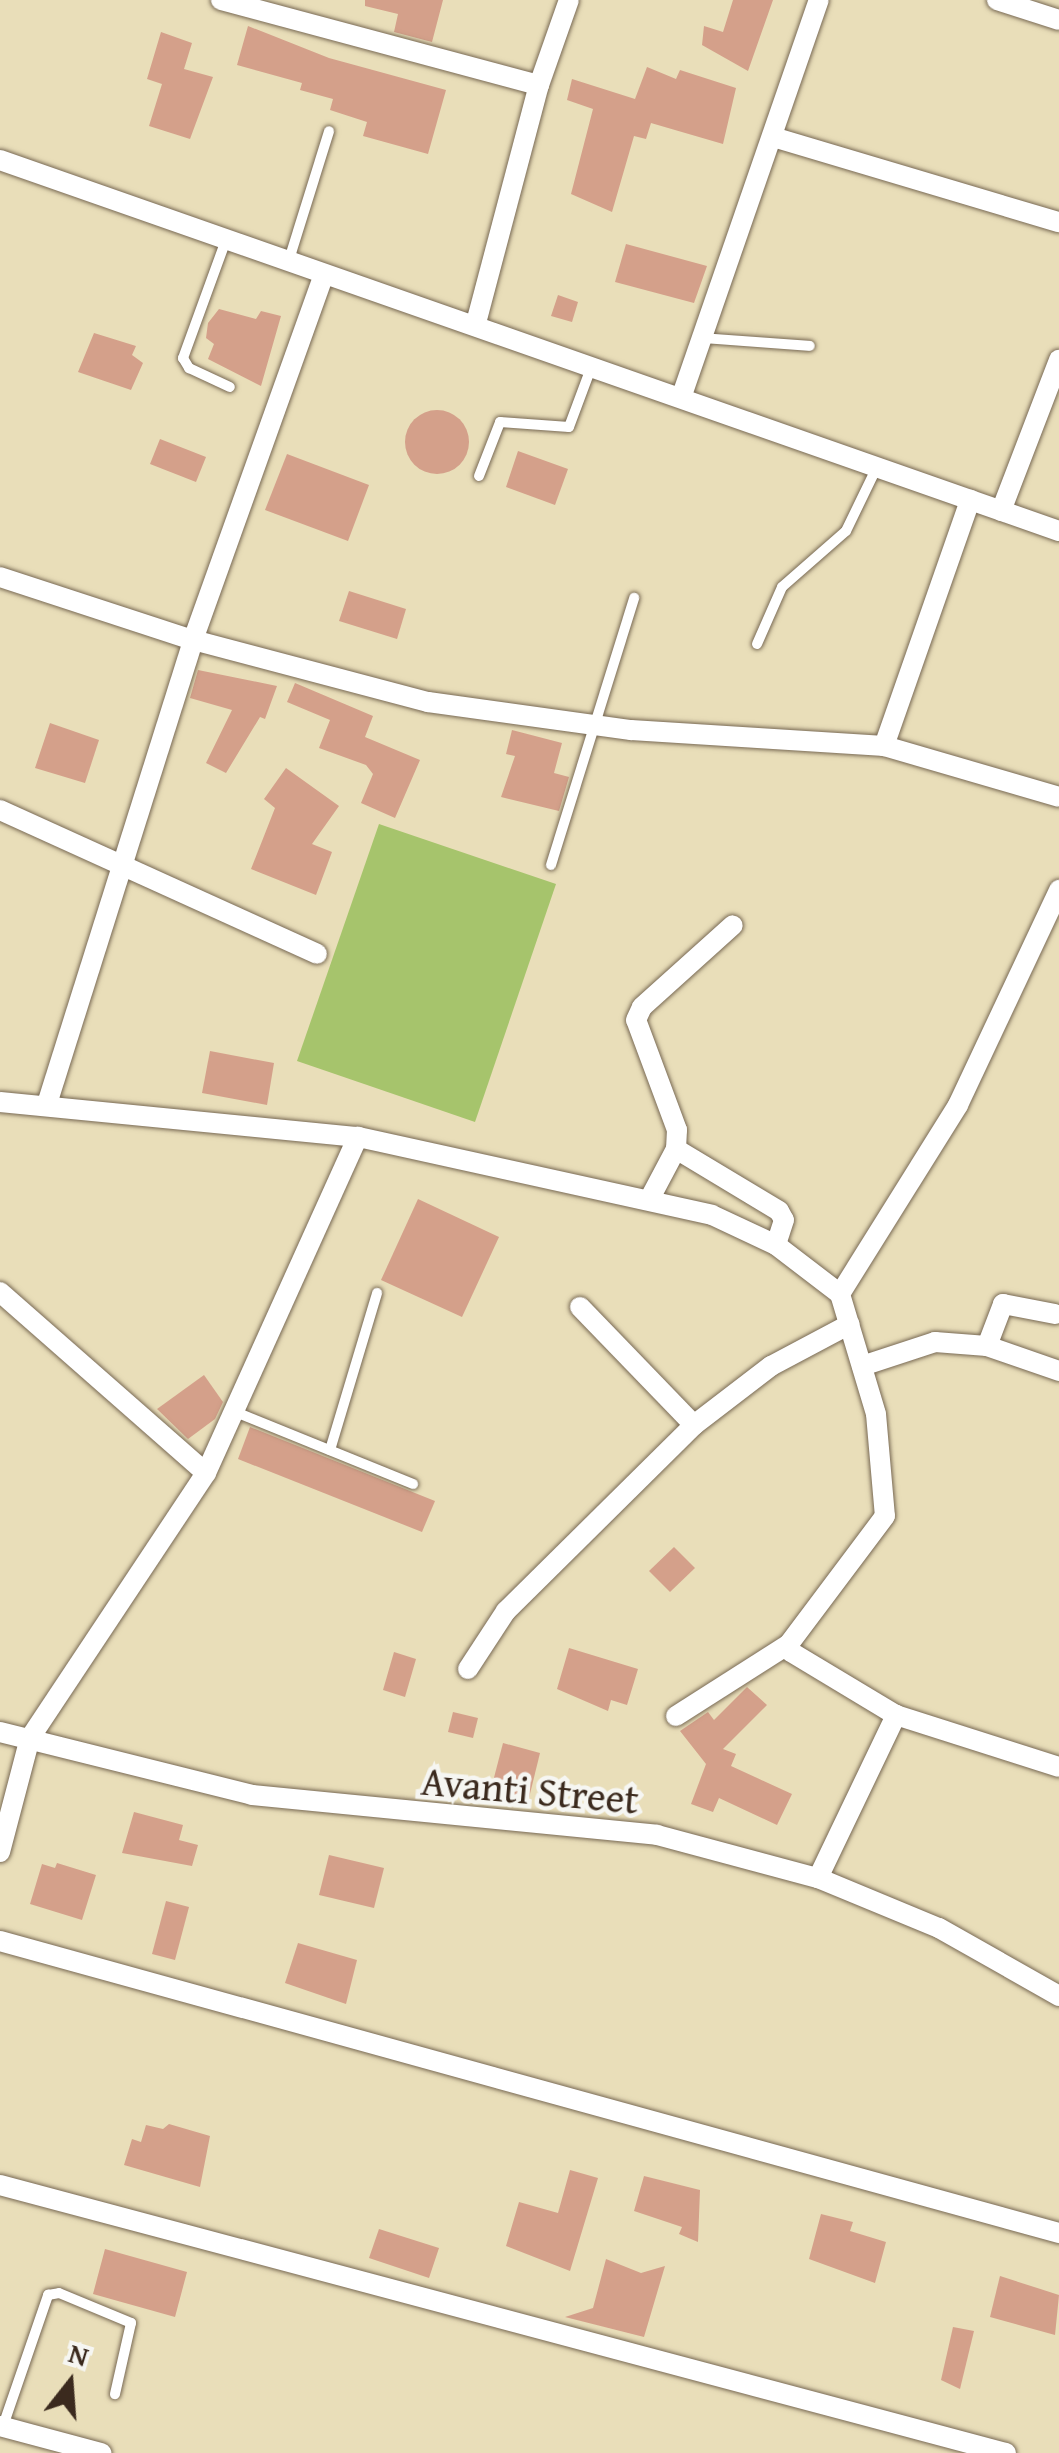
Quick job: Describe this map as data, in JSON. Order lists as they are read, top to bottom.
{
  "streets": {
    "street": ["Avanti Street"]
  },
  "north": "top"
}
